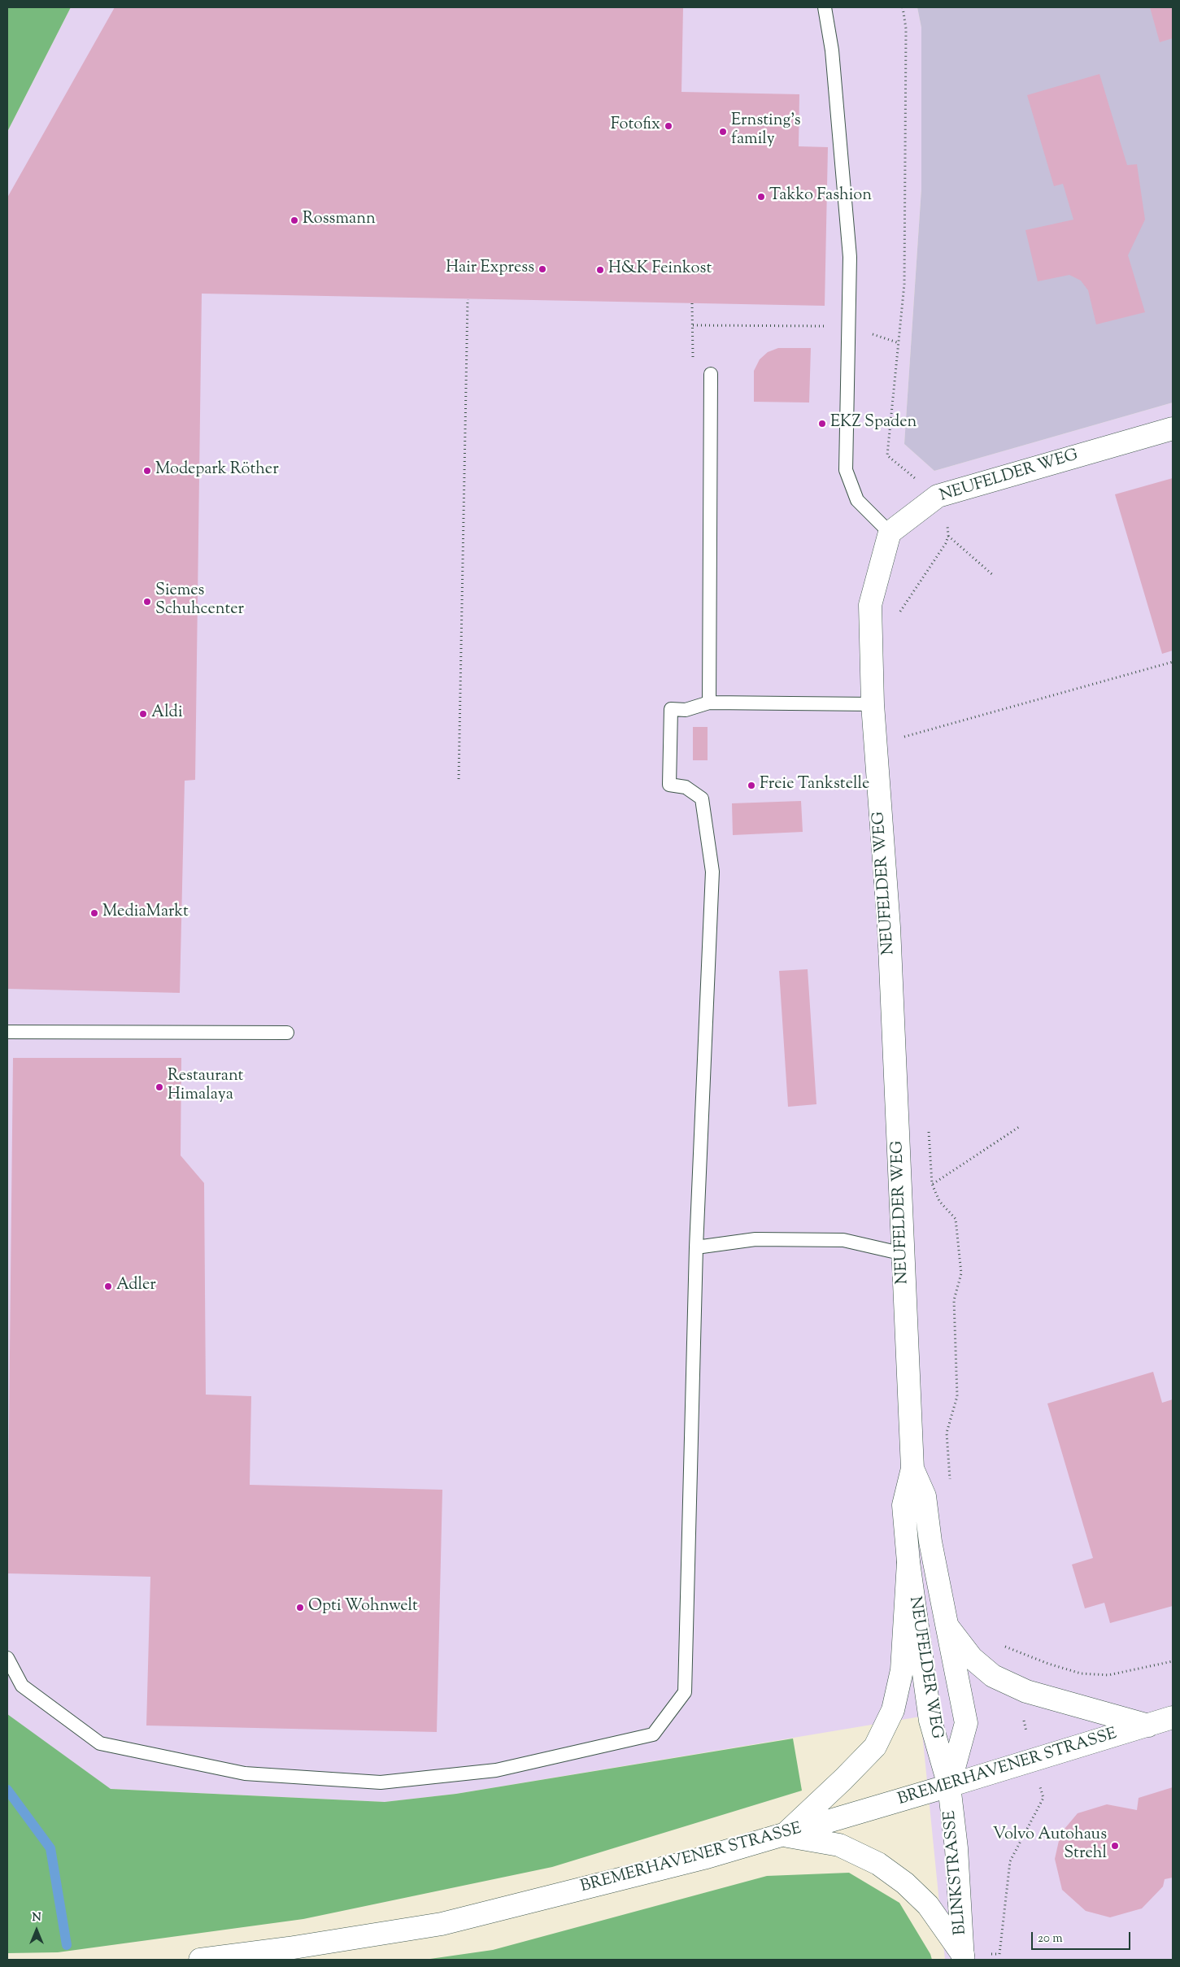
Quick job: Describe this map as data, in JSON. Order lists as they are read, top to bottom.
{
  "streets": {
    "street": ["NEUFELDER WEG", "BREMERHAVENER STRASSE", "BLINKSTRASSE"]
  },
  "crossings": [
    ["NEUFELDER WEG", "BREMERHAVENER STRASSE"],
    ["NEUFELDER WEG", "BLINKSTRASSE"],
    ["BREMERHAVENER STRASSE", "BLINKSTRASSE"]
  ],
  "places": [
    "Fotofix",
    "Ernsting's family",
    "Takko Fashion",
    "Rossmann",
    "Hair Express",
    "H&K Feinkost",
    "EKZ Spaden",
    "Modepark Röther",
    "Siemes Schuhcenter",
    "Aldi",
    "Freie Tankstelle",
    "MediaMarkt",
    "Restaurant Himalaya",
    "Adler",
    "Opti Wohnwelt",
    "Volvo Autohaus Strehl"
  ],
  "scale_bar": "20 m",
  "north": "top"
}
